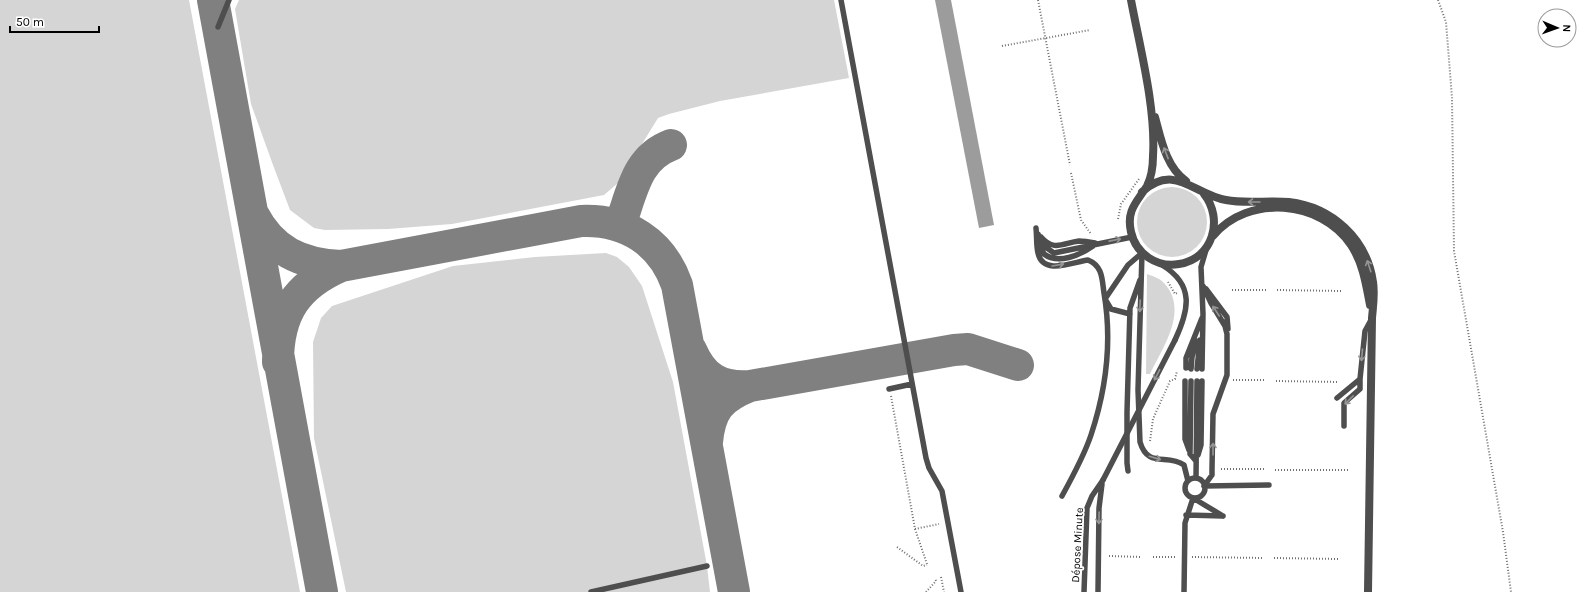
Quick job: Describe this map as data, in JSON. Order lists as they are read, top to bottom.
{
  "streets": {
    "lane": ["Dépose Minute"]
  },
  "scale_bar": "50 m",
  "north": "right"
}
